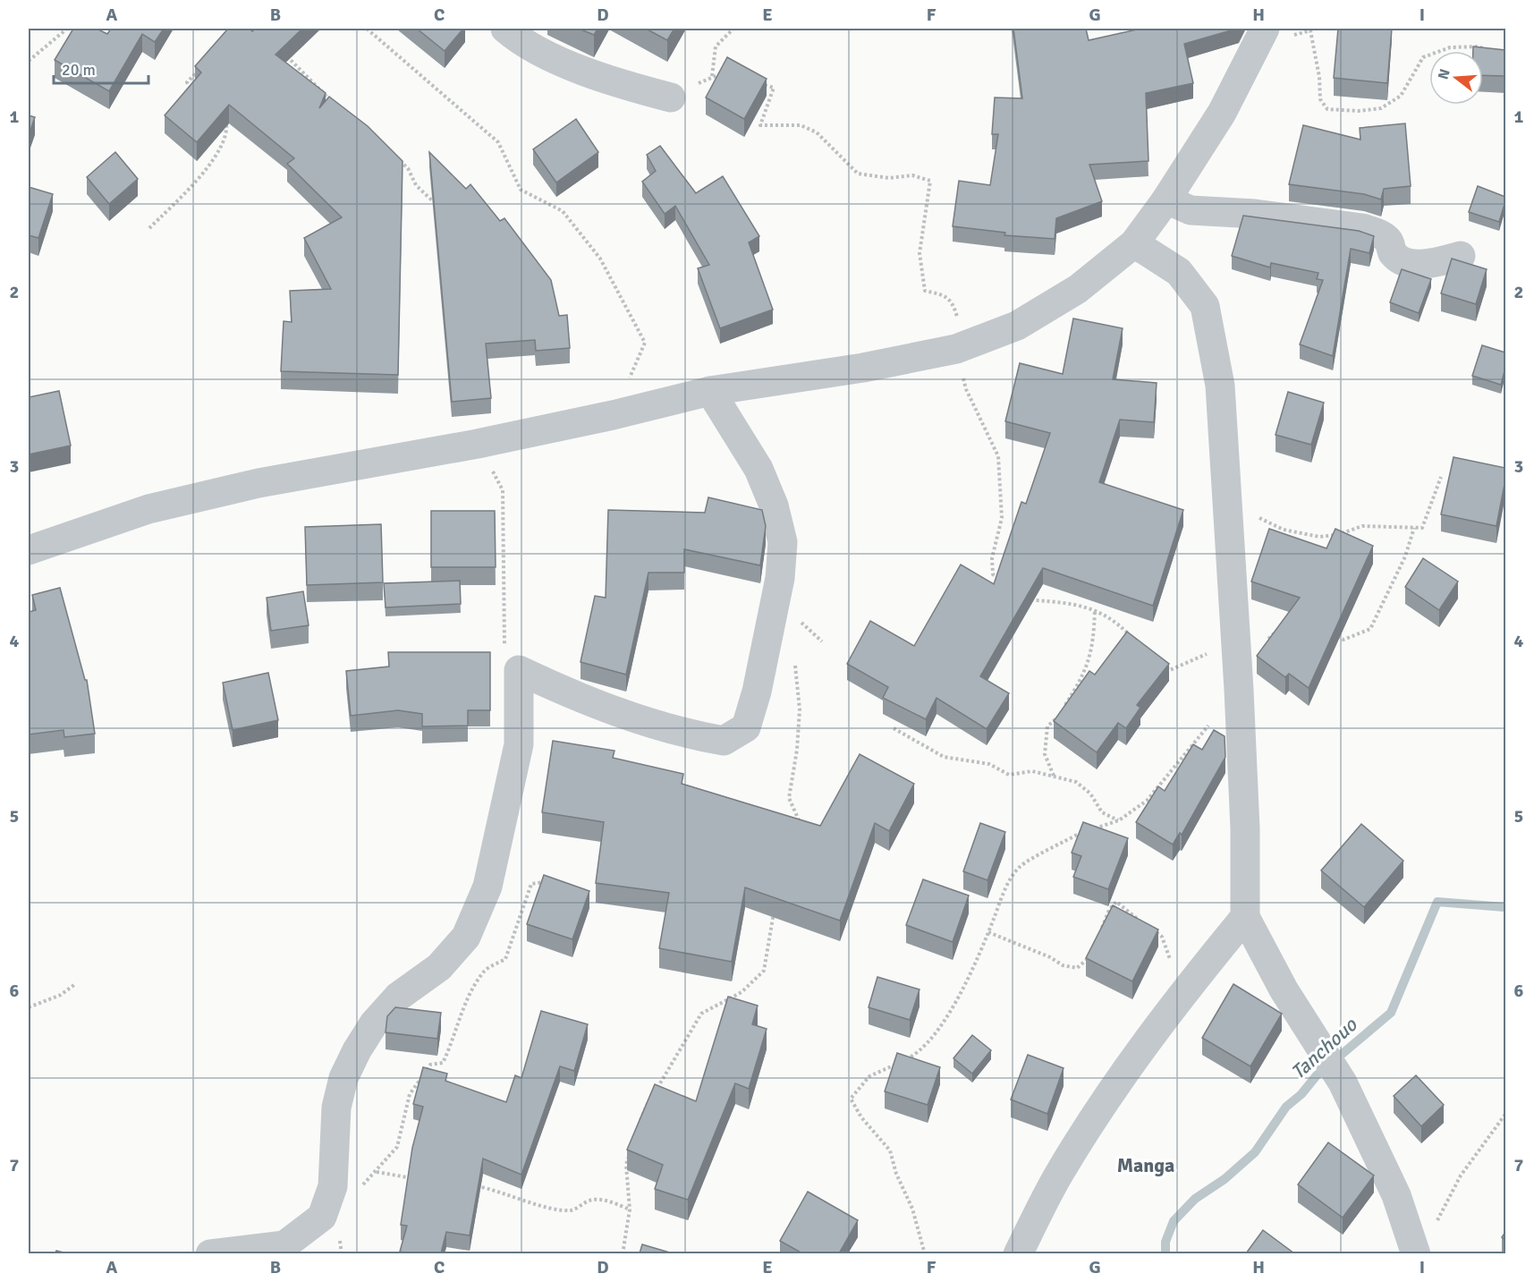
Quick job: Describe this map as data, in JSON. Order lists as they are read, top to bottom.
{
  "districts": ["Manga"],
  "water": ["Tanchouo"],
  "scale_bar": "20 m",
  "north": "left",
  "grid": {
    "columns": [
      "A",
      "B",
      "C",
      "D",
      "E",
      "F",
      "G",
      "H",
      "I"
    ],
    "rows": [
      "1",
      "2",
      "3",
      "4",
      "5",
      "6",
      "7"
    ]
  }
}
